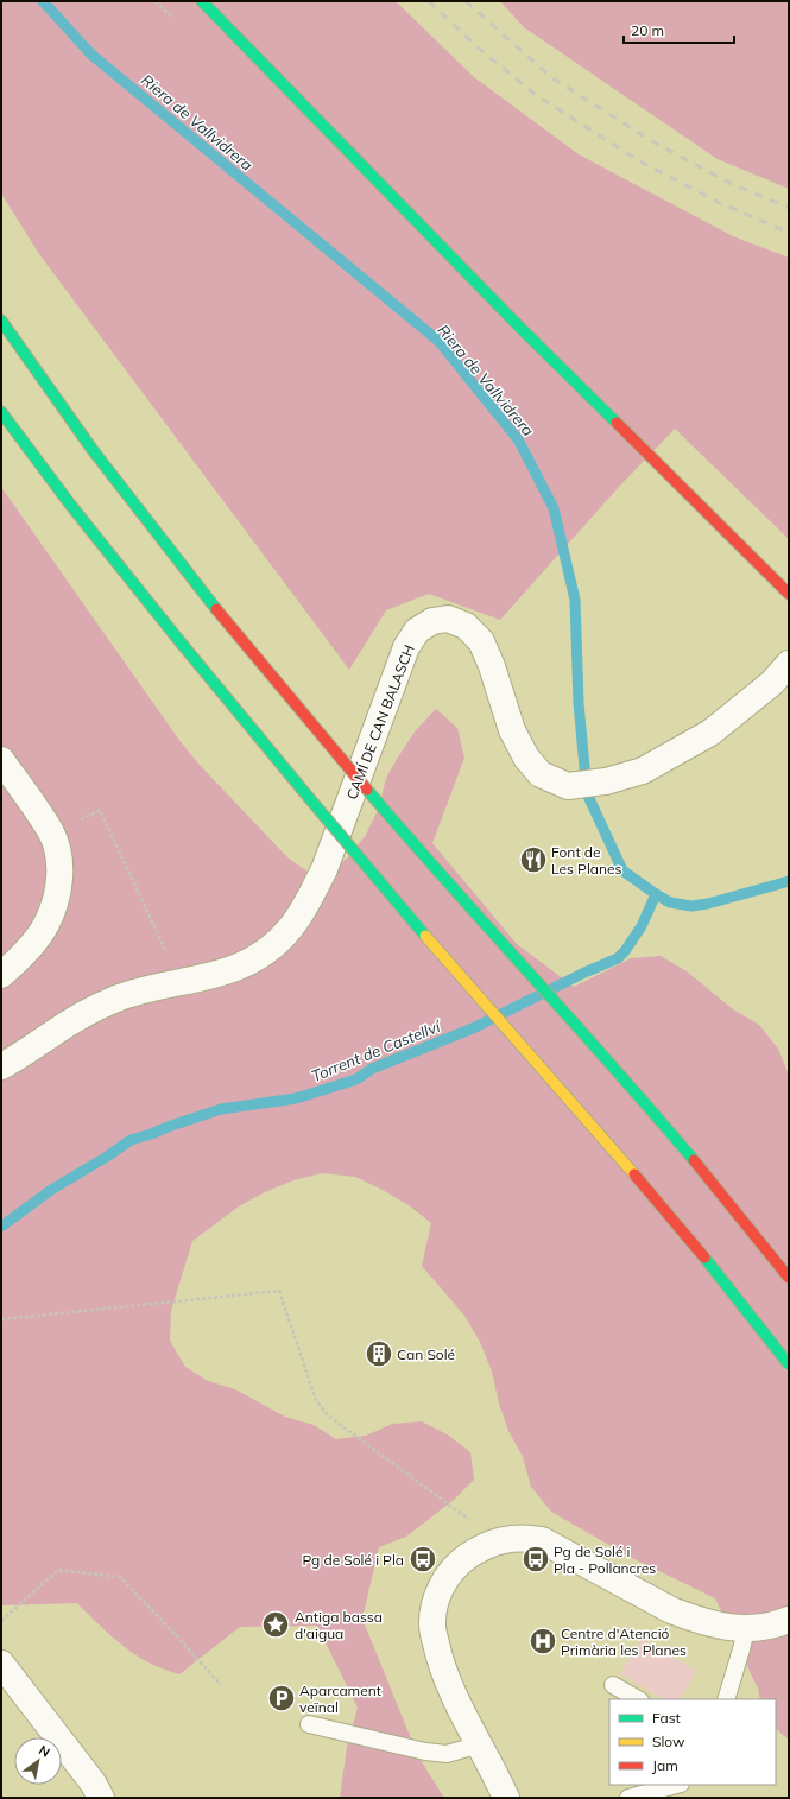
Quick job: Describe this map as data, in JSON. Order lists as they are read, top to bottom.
{
  "streets": {
    "street": ["CAMÍ DE CAN BALASCH"]
  },
  "water": ["Riera de Vallvidrera", "Torrent de Castellví"],
  "places": {
    "restaurant": ["Font de Les Planes"],
    "building": ["Can Solé"],
    "bus stop": ["Pg de Solé i Pla", "Pg de Solé i Pla - Pollancres"],
    "place": ["Antiga bassa d'aigua"],
    "hospital": ["Centre d'Atenció Primària les Planes"],
    "parking": ["Aparcament veïnal"]
  },
  "legend": ["Fast", "Slow", "Jam"],
  "scale_bar": "20 m",
  "north": "top right"
}
